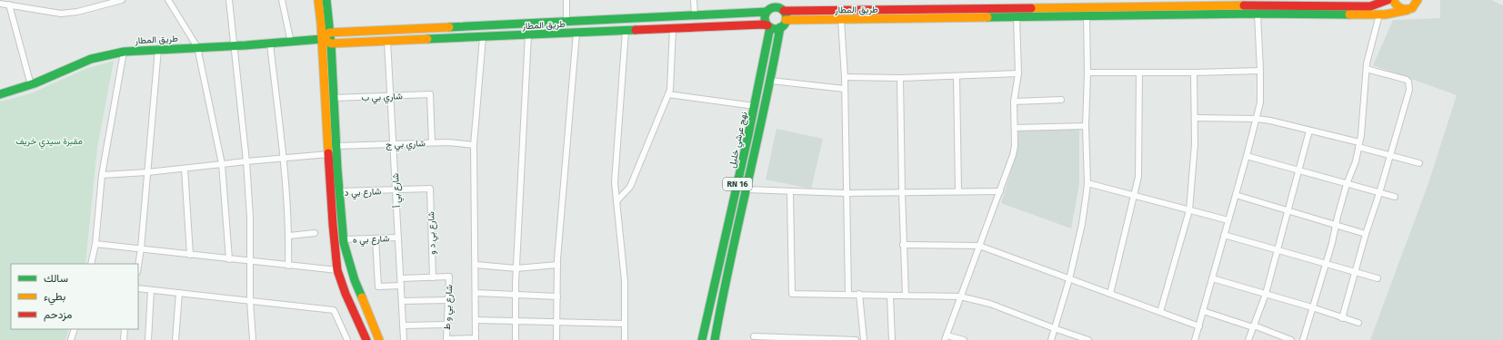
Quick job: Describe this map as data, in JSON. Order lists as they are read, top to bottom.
{
  "streets": {
    "main road": ["طريق المطار", "نهج عرشي خليل", "RN 16"],
    "street": [
      "شاري بي ب",
      "شاري بي ج",
      "شارع بي أ",
      "شارع بي د",
      "شارع بي د و",
      "شارع بي ه",
      "شارع بي و ط"
    ]
  },
  "crossings": [
    ["طريق المطار", "نهج عرشي خليل"],
    ["طريق المطار", "RN 16"],
    ["طريق المطار", "شارع بي أ"],
    ["شاري بي ب", "شاري بي ج"],
    ["شاري بي ب", "شارع بي أ"],
    ["نهج عرشي خليل", "RN 16"],
    ["شاري بي ج", "شارع بي أ"],
    ["شارع بي أ", "شارع بي د"],
    ["شارع بي أ", "شارع بي ه"],
    ["شارع بي د", "شارع بي د و"],
    ["شارع بي د و", "شارع بي و ط"]
  ],
  "parks": ["مقبرة سيدي خريف"],
  "legend": ["سالك", "بطيء", "مزدحم"]
}
